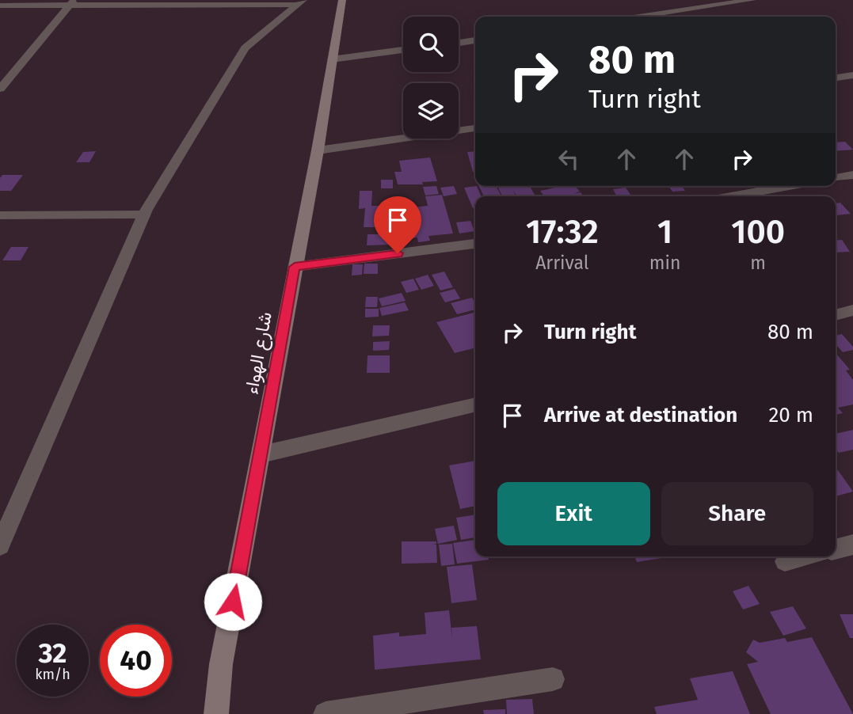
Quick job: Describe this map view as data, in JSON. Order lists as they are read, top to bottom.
{
  "streets": {
    "street": ["شارع الهواء"]
  },
  "page": {
    "turn": ["80 m", "Turn right"],
    "eta": [
      "17:32",
      "Arrival",
      "1",
      "min",
      "100",
      "m"
    ],
    "list": [
      {
        "name": "Turn right",
        "value": "80 m"
      },
      {
        "name": "Arrive at destination",
        "value": "20 m"
      }
    ],
    "buttons": ["Exit", "Share"],
    "speed": "32 km/h",
    "limit": "40"
  }
}
